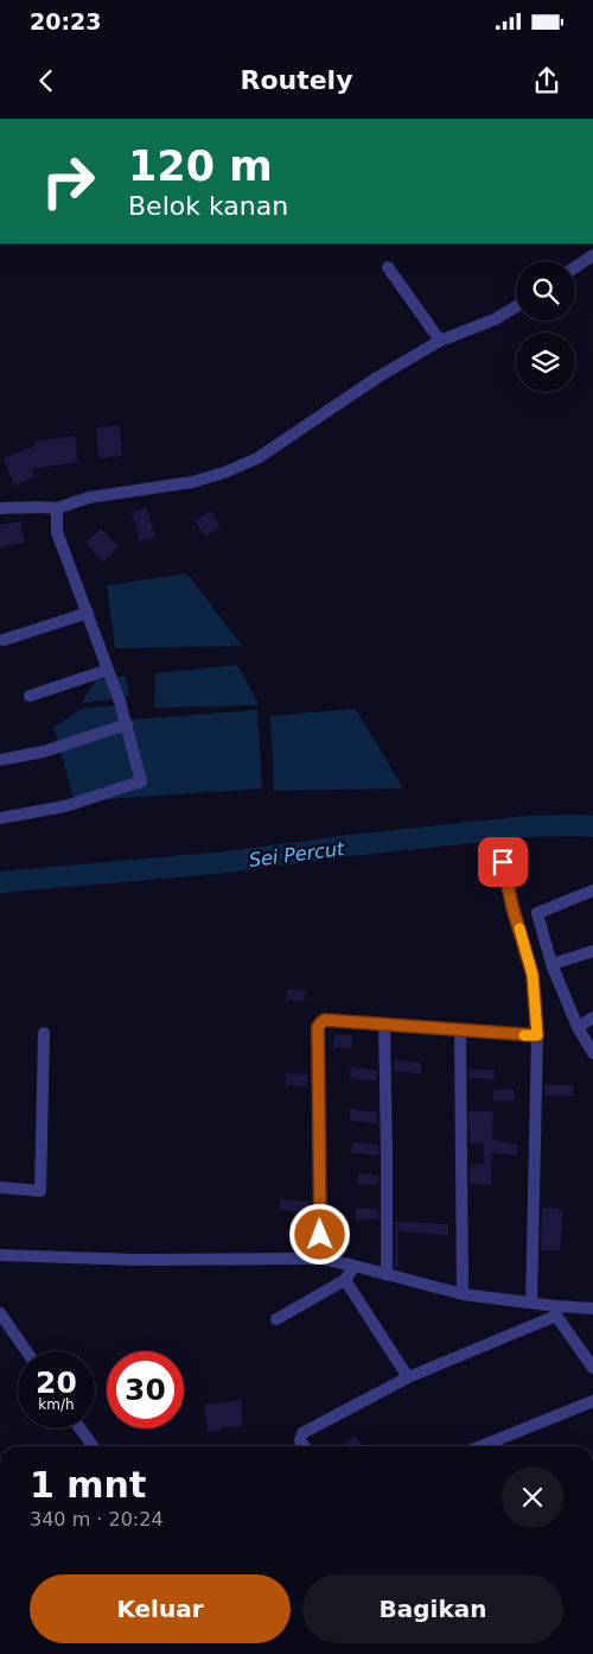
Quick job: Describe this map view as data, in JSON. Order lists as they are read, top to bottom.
{
  "water": ["Sei Percut"],
  "page": {
    "status": "20:23",
    "header": "Routely",
    "turn": ["120 m", "Belok kanan"],
    "speed": "20 km/h",
    "limit": "30",
    "heading": ["1 mnt", "340 m · 20:24"],
    "buttons": ["Keluar", "Bagikan"]
  }
}
